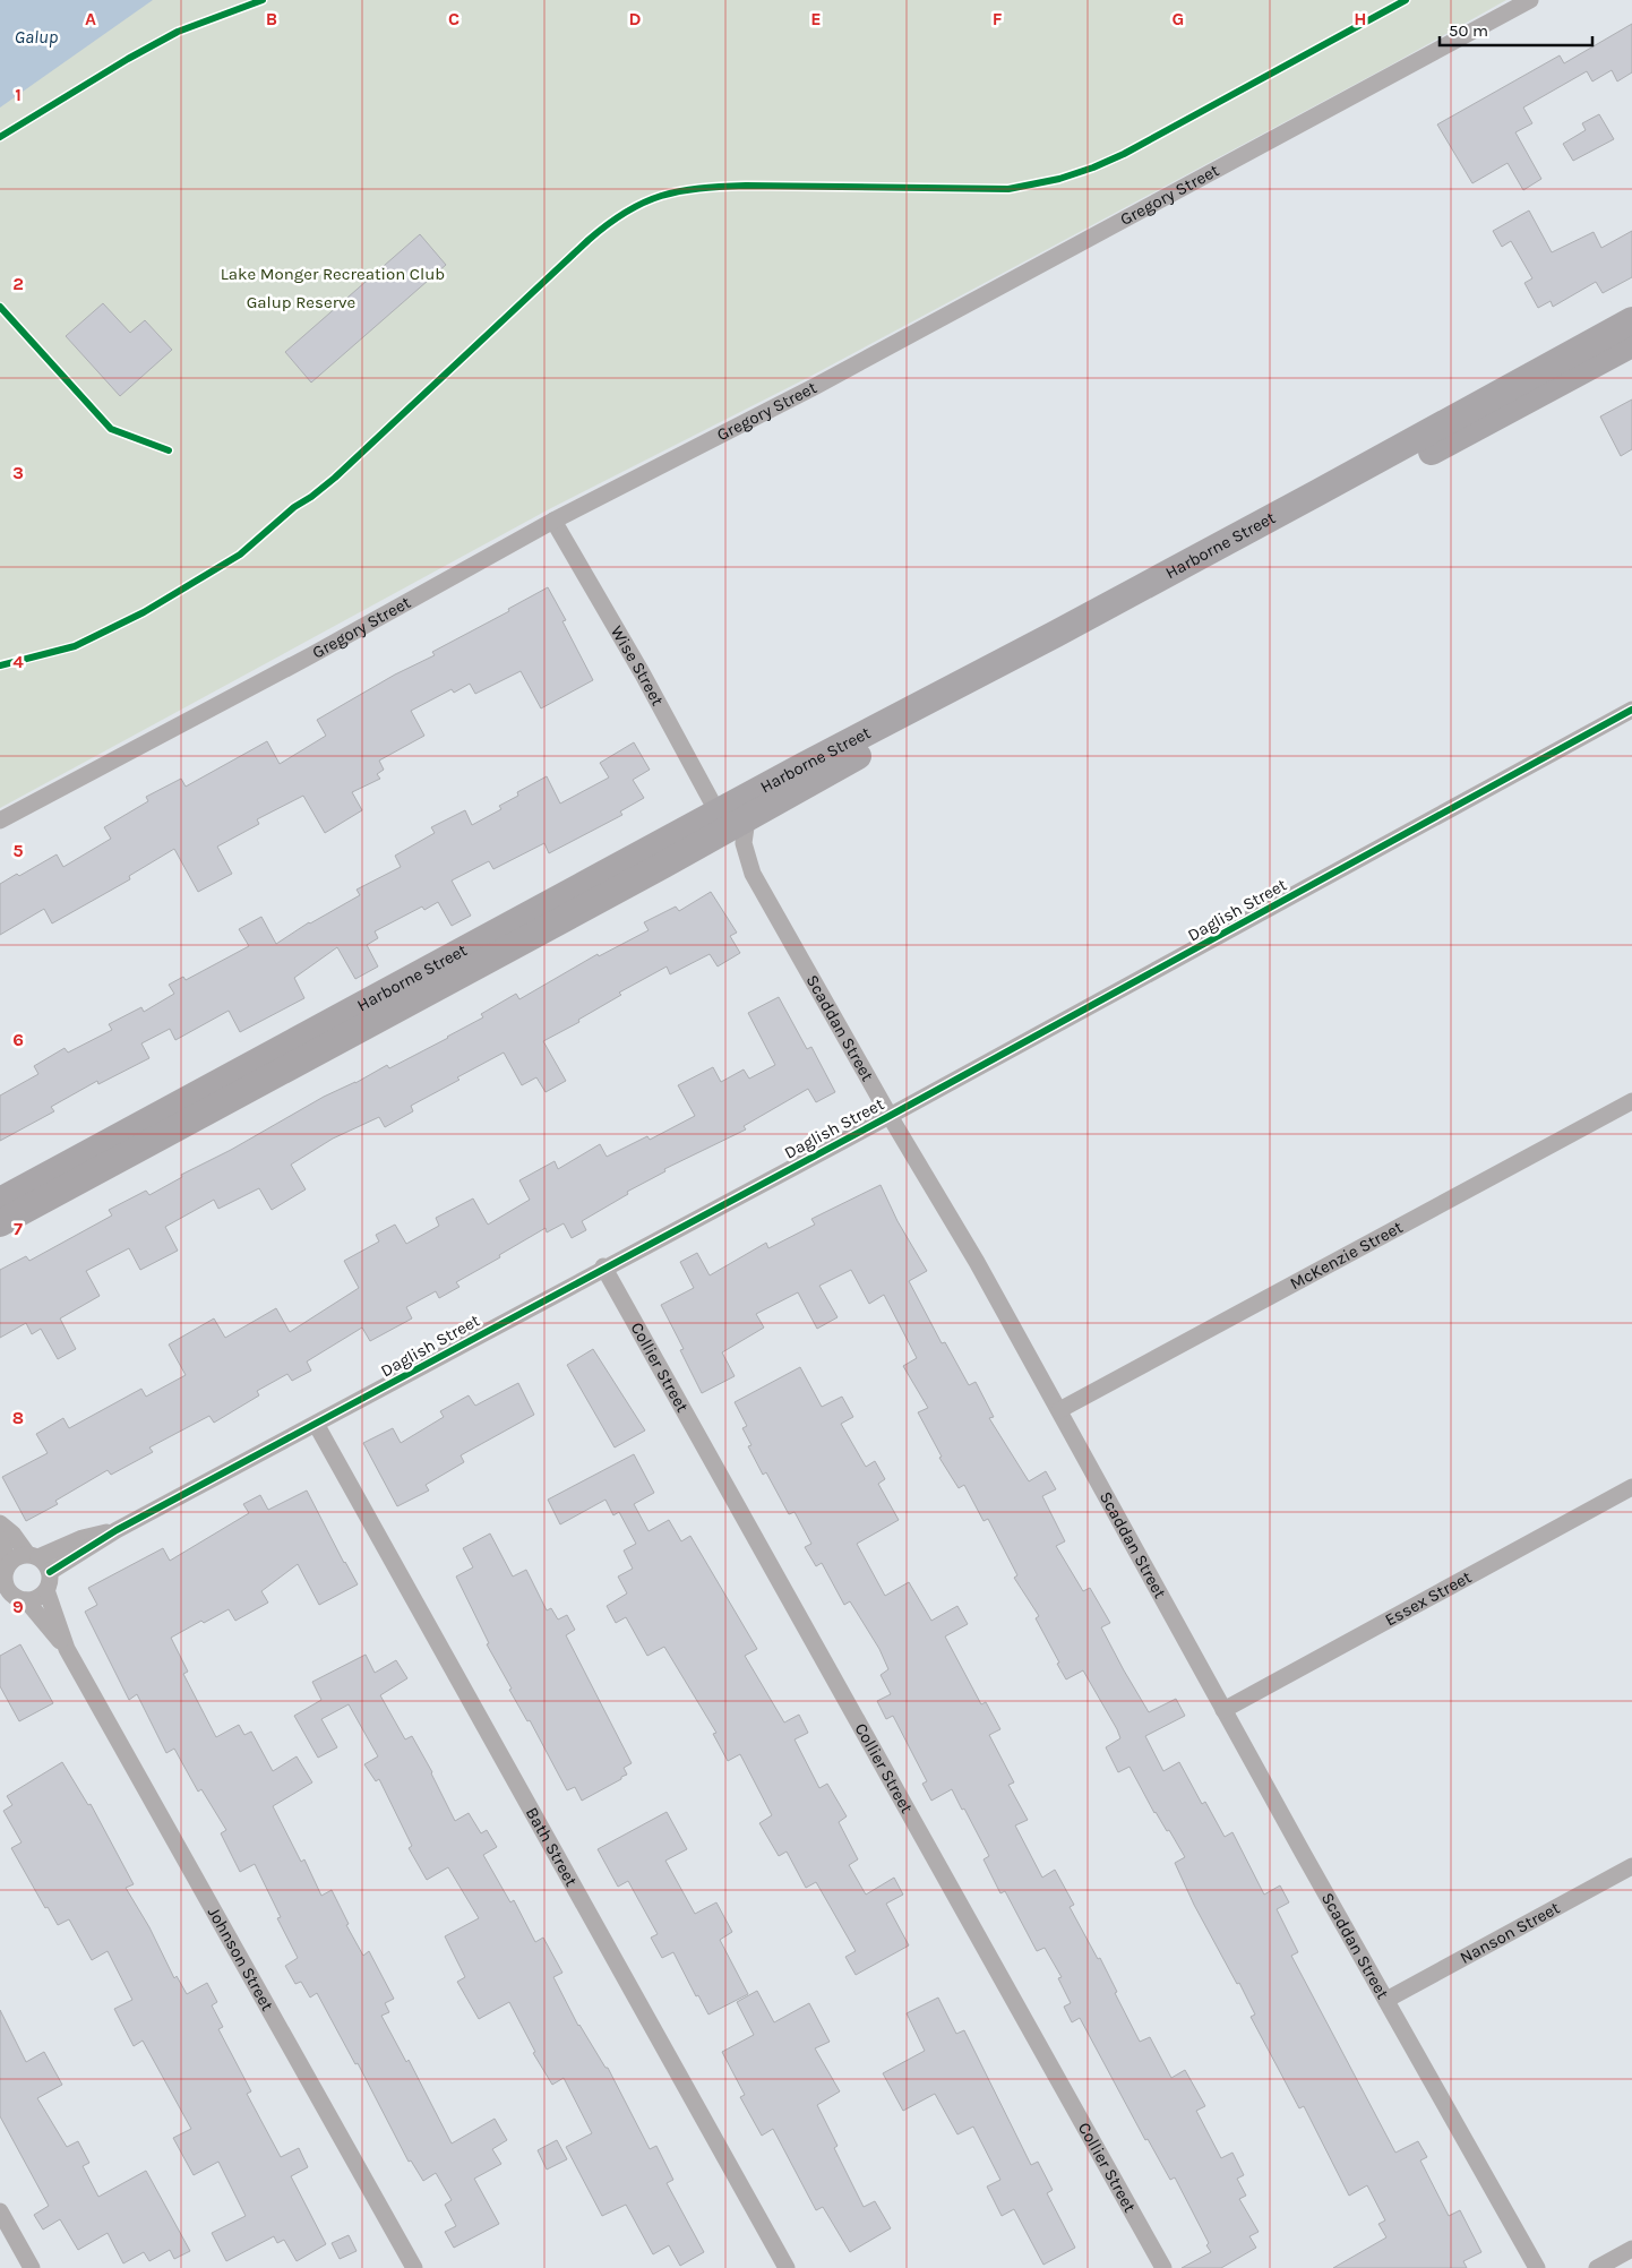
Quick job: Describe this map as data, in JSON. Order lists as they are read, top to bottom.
{
  "streets": {
    "main road": ["Harborne Street"],
    "street": [
      "Gregory Street",
      "Wise Street",
      "Daglish Street",
      "Scaddan Street",
      "McKenzie Street",
      "Collier Street",
      "Essex Street",
      "Bath Street",
      "Nanson Street",
      "Johnson Street"
    ]
  },
  "crossings": [
    ["Gregory Street", "Wise Street"],
    ["Harborne Street", "Wise Street"],
    ["Harborne Street", "Scaddan Street"],
    ["Daglish Street", "Scaddan Street"],
    ["Daglish Street", "Collier Street"],
    ["Daglish Street", "Bath Street"],
    ["Daglish Street", "Johnson Street"],
    ["Scaddan Street", "McKenzie Street"],
    ["Scaddan Street", "Essex Street"],
    ["Scaddan Street", "Nanson Street"]
  ],
  "water": ["Galup"],
  "parks": ["Lake Monger Recreation Club", "Galup Reserve"],
  "scale_bar": "50 m",
  "grid": {
    "columns": [
      "A",
      "B",
      "C",
      "D",
      "E",
      "F",
      "G",
      "H"
    ],
    "rows": [
      "1",
      "2",
      "3",
      "4",
      "5",
      "6",
      "7",
      "8",
      "9"
    ]
  }
}
